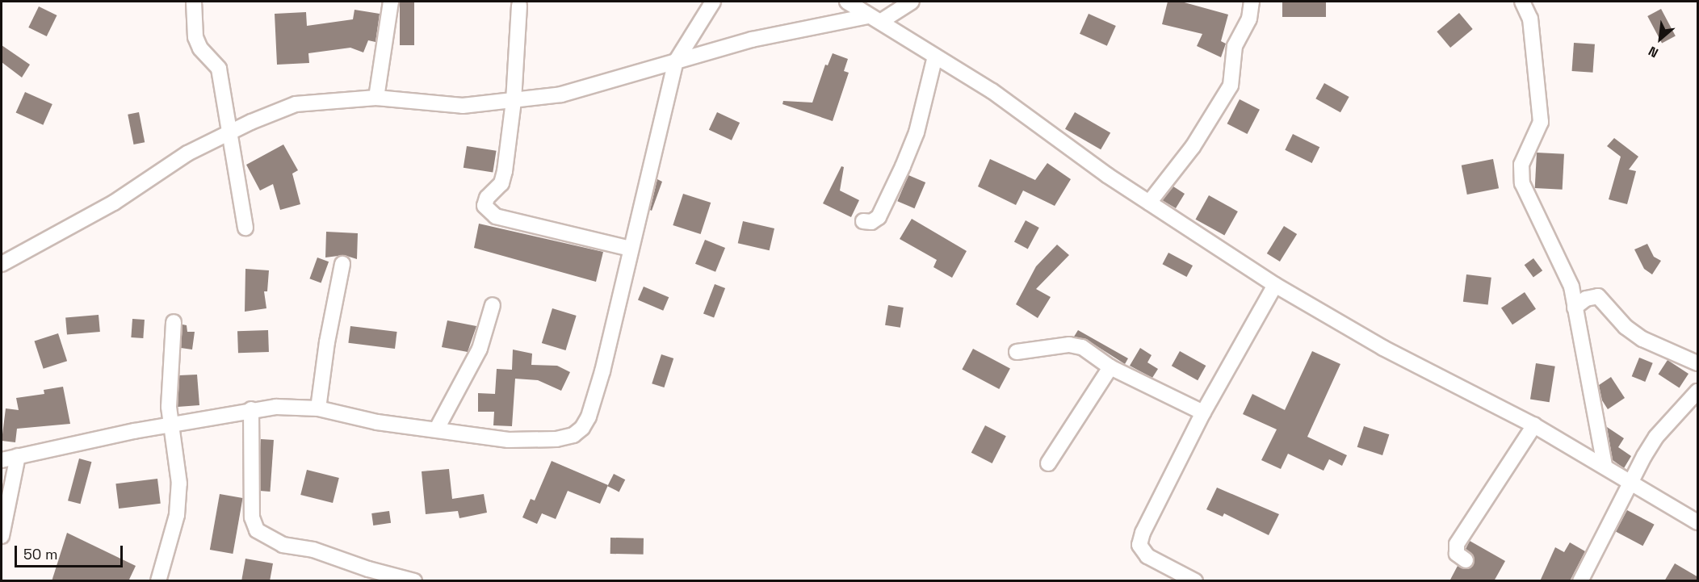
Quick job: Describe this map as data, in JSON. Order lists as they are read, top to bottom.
{
  "scale_bar": "50 m",
  "north": "bottom left"
}
